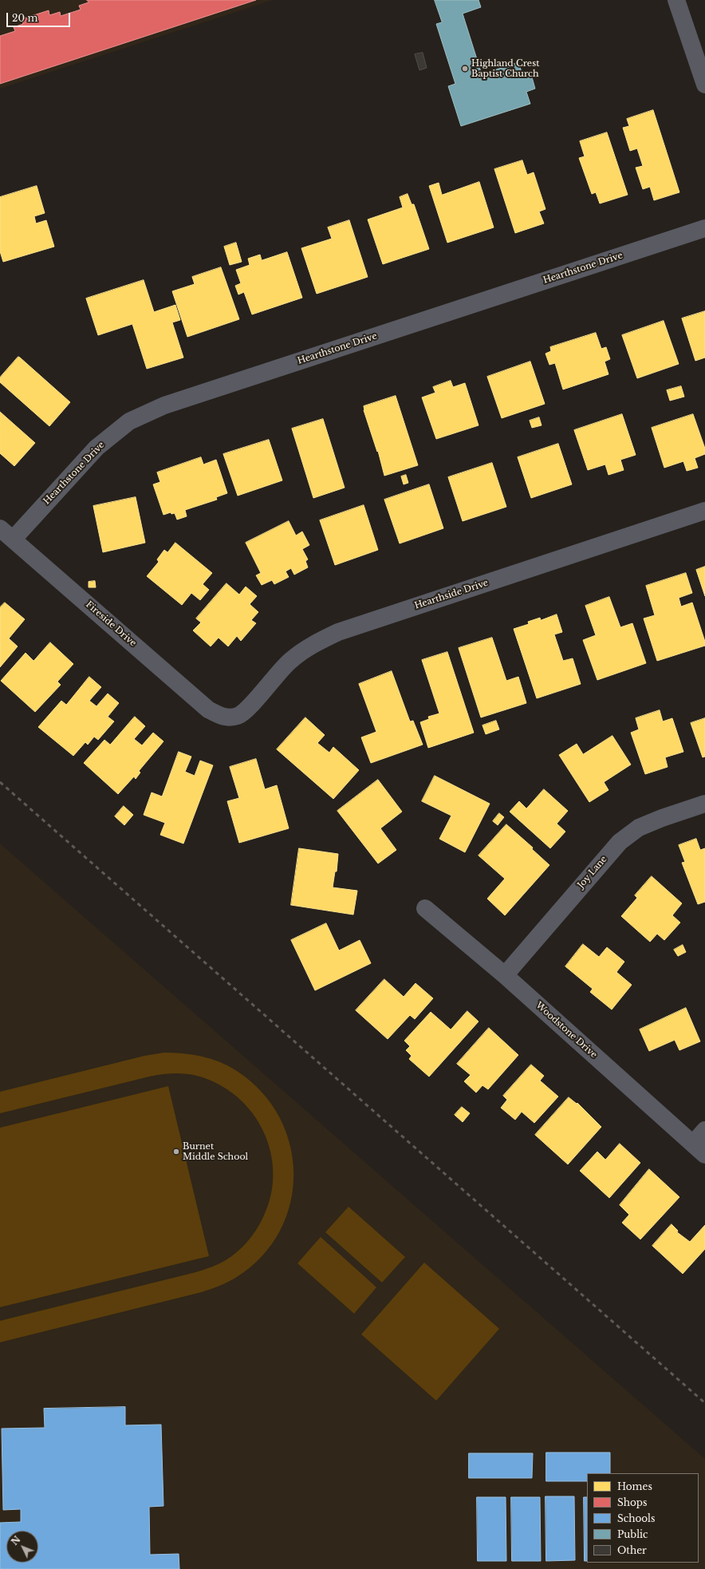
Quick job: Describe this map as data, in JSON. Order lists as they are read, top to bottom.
{
  "streets": {
    "street": [
      "Hearthstone Drive",
      "Hearthside Drive",
      "Fireside Drive",
      "Joy Lane",
      "Woodstone Drive"
    ]
  },
  "crossings": [
    ["Hearthstone Drive", "Fireside Drive"],
    ["Hearthside Drive", "Fireside Drive"],
    ["Joy Lane", "Woodstone Drive"]
  ],
  "places": ["Highland Crest Baptist Church", "Burnet Middle School"],
  "legend": [
    "Homes",
    "Shops",
    "Schools",
    "Public",
    "Other"
  ],
  "scale_bar": "20 m",
  "north": "top left"
}
